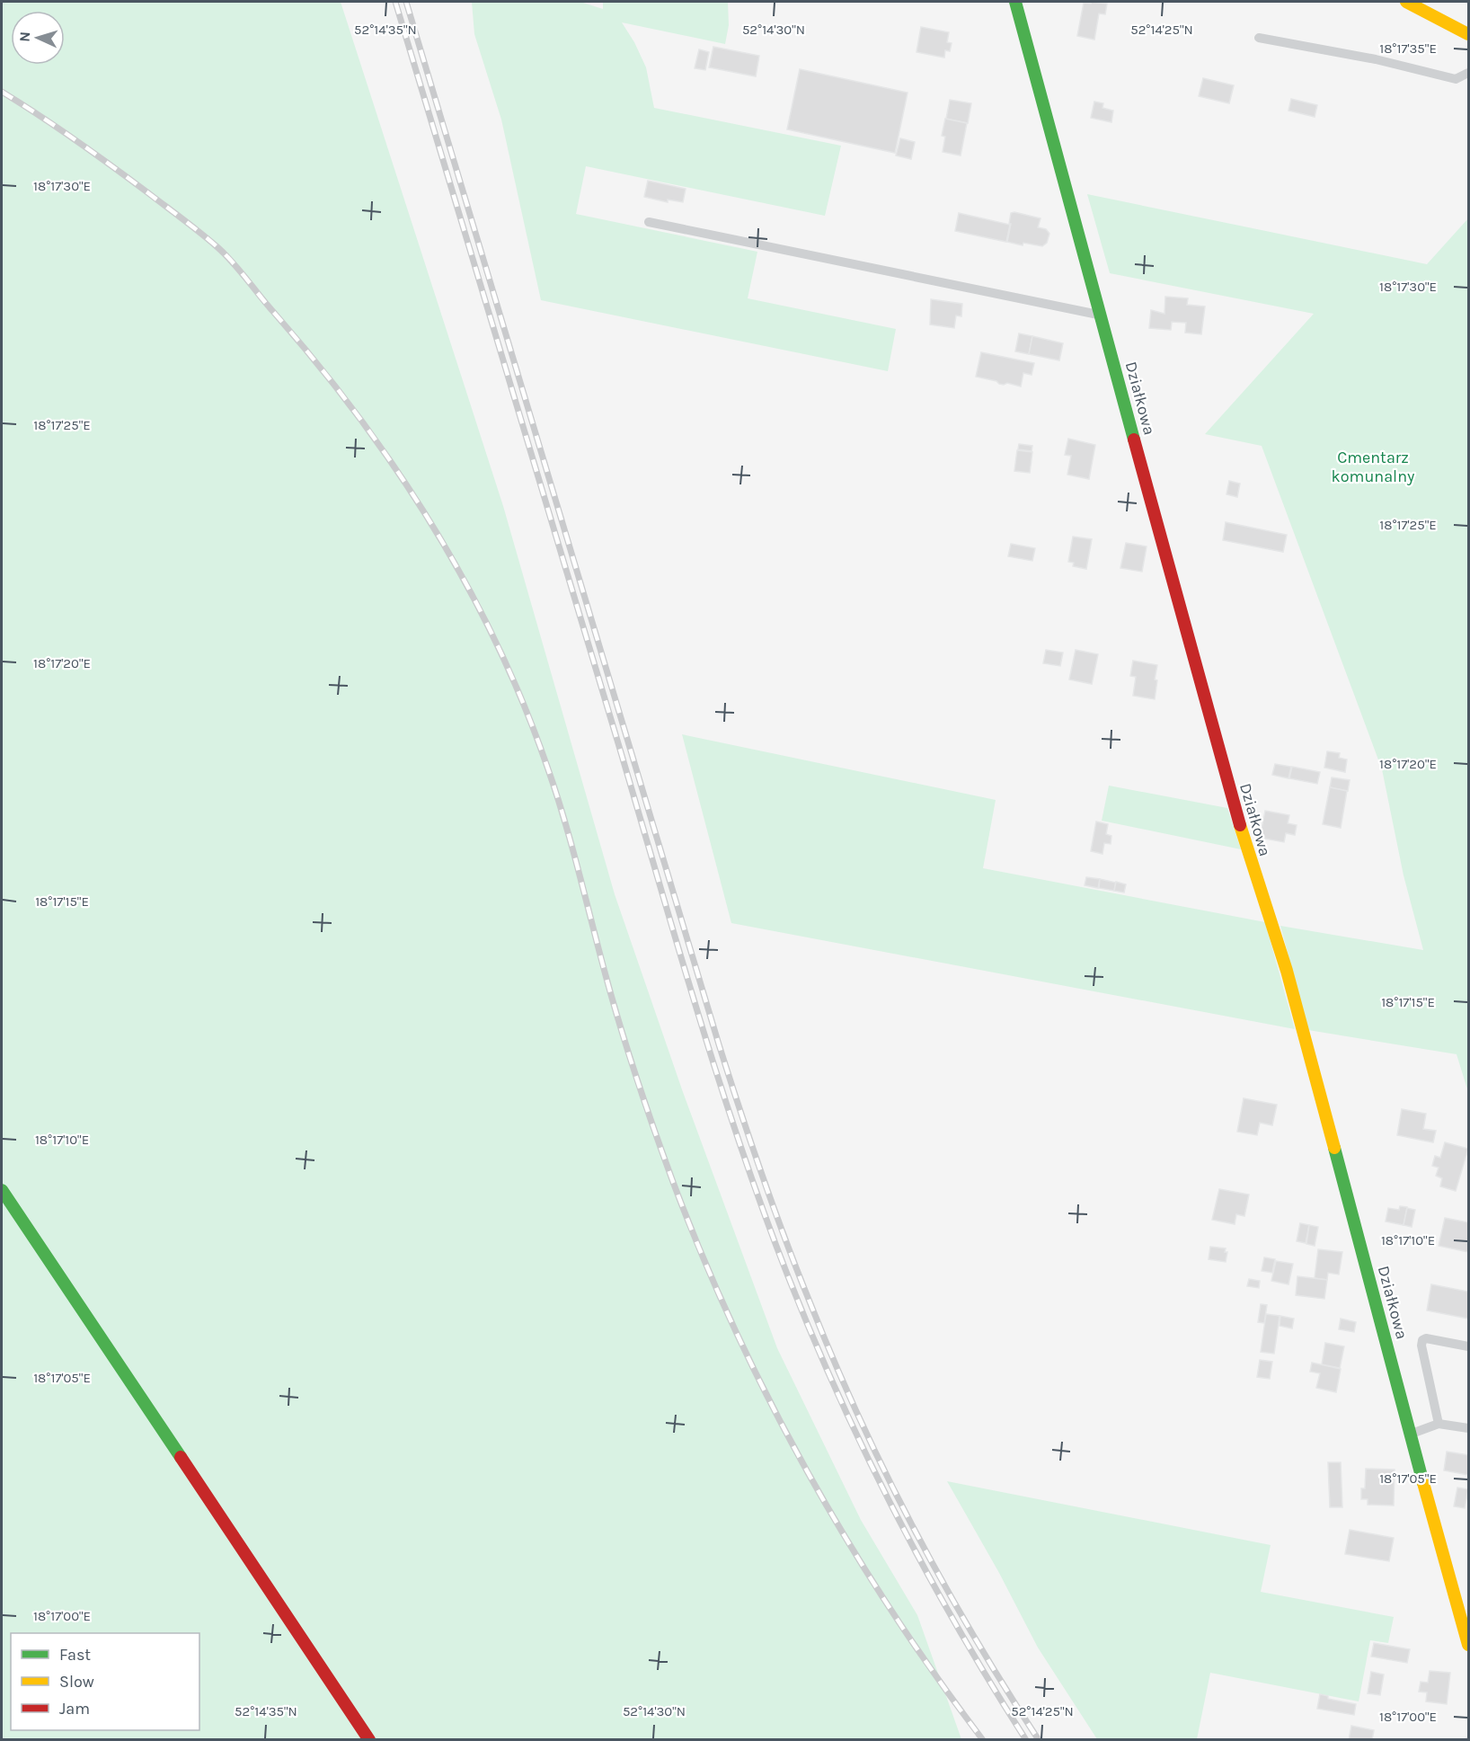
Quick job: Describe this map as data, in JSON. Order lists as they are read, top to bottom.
{
  "streets": {
    "street": ["Działkowa"]
  },
  "parks": ["Cmentarz komunalny"],
  "legend": ["Fast", "Slow", "Jam"],
  "north": "left",
  "coordinates": [
    "52°14'35\"N",
    "52°14'30\"N",
    "52°14'25\"N",
    "18°17'35\"E",
    "18°17'30\"E",
    "18°17'25\"E",
    "18°17'20\"E",
    "18°17'15\"E",
    "18°17'10\"E",
    "18°17'05\"E",
    "18°17'00\"E"
  ]
}
